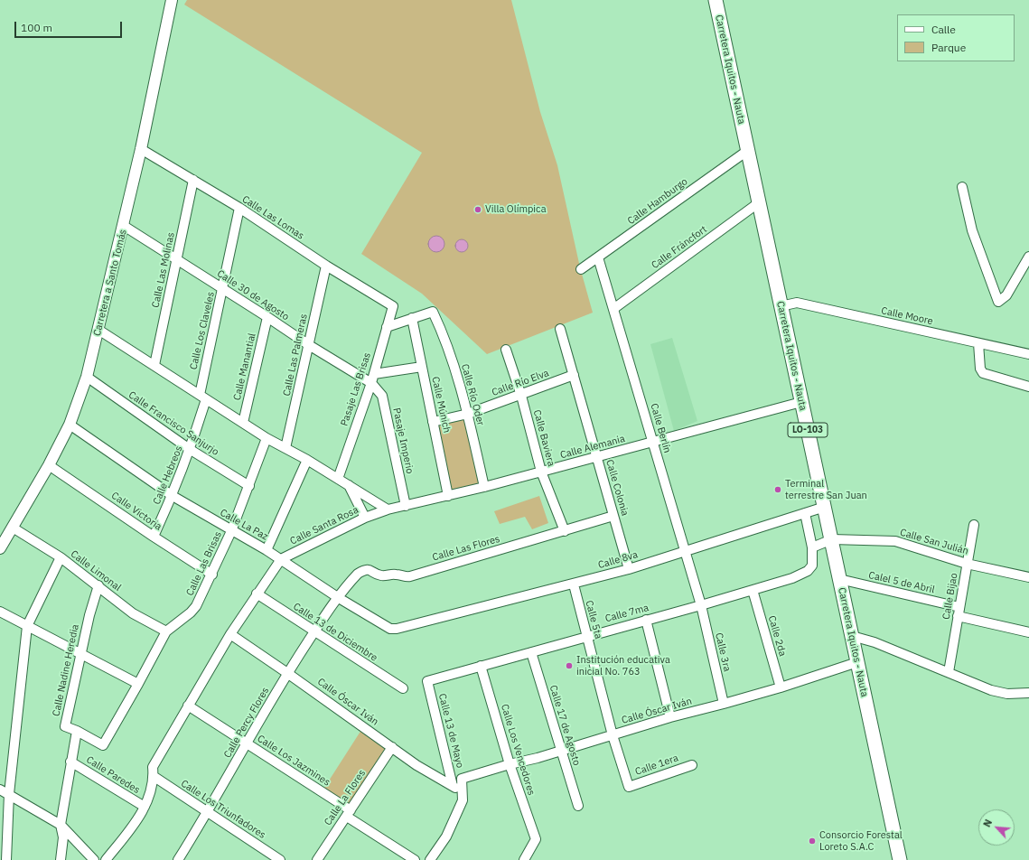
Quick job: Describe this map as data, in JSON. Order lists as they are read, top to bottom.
{
  "streets": {
    "main road": ["Carretera Iquitos - Nauta", "LO-103"],
    "street": [
      "Calle Hamburgo",
      "Calle Las Lomas",
      "Calle Fráncfort",
      "Calle Las Molinas",
      "Carretera a Santo Tomás",
      "Calle 30 de Agosto",
      "Calle Moore",
      "Calle Los Claveles",
      "Calle Las Palmeras",
      "Calle Manantial",
      "Calle Río Elva",
      "Pasaje Las Brisas",
      "Calle Río Oder",
      "Calle Múnich",
      "Calle Francisco Sanjurjo",
      "Calle Berlín",
      "Calle Baviera",
      "Pasaje Imperio",
      "Calle Alemania",
      "Calle Hebreos",
      "Calle Colonia",
      "Calle Victoria",
      "Calle La Paz",
      "Calle Santa Rosa",
      "Calle San Julián",
      "Calle Las Flores",
      "Calle 8va",
      "Calle Las Brisas",
      "Calle Limonal",
      "Calel 5 de Abril",
      "Calle Bijao",
      "Calle 7ma",
      "Calle 5ta",
      "Calle 13 de Diciembre",
      "Calle 2da",
      "Calle 3ra",
      "Calle Nadine Heredia",
      "Calle Óscar Iván",
      "Calle Percy Flores",
      "Calle 17 de Agosto",
      "Calle 13 de Mayo",
      "Calle Los Vencedores",
      "Calle Los Jazmines",
      "Calle 1era",
      "Calle Paredes",
      "Calle La Flores",
      "Calle Los Triunfadores"
    ]
  },
  "crossings": [
    ["Carretera Iquitos - Nauta", "Calle Hamburgo"],
    ["Carretera Iquitos - Nauta", "Calle Fráncfort"],
    ["Carretera Iquitos - Nauta", "Calle Moore"],
    ["Carretera Iquitos - Nauta", "Calle Alemania"],
    ["Carretera Iquitos - Nauta", "Calle San Julián"],
    ["Carretera Iquitos - Nauta", "Calle 8va"],
    ["Carretera Iquitos - Nauta", "Calel 5 de Abril"],
    ["Carretera Iquitos - Nauta", "Calle Óscar Iván"],
    ["Calle Hamburgo", "Calle Berlín"],
    ["Calle Las Lomas", "Calle Las Molinas"],
    ["Calle Las Lomas", "Carretera a Santo Tomás"],
    ["Calle Las Lomas", "Calle Los Claveles"],
    ["Calle Las Lomas", "Calle Las Palmeras"],
    ["Calle Las Lomas", "Pasaje Las Brisas"],
    ["Calle Fráncfort", "Calle Berlín"],
    ["Calle Las Molinas", "Calle 30 de Agosto"],
    ["Calle Las Molinas", "Calle Santa Rosa"],
    ["Carretera a Santo Tomás", "Calle 30 de Agosto"],
    ["Carretera a Santo Tomás", "Calle Francisco Sanjurjo"],
    ["Carretera a Santo Tomás", "Calle Victoria"],
    ["Carretera a Santo Tomás", "Calle La Paz"],
    ["Carretera a Santo Tomás", "Calle Santa Rosa"],
    ["Carretera a Santo Tomás", "Calle Limonal"],
    ["Calle 30 de Agosto", "Calle Los Claveles"],
    ["Calle 30 de Agosto", "Calle Las Palmeras"],
    ["Calle 30 de Agosto", "Calle Manantial"],
    ["Calle 30 de Agosto", "Pasaje Las Brisas"],
    ["Calle 30 de Agosto", "Pasaje Imperio"],
    ["Calle Los Claveles", "Calle Hebreos"],
    ["Calle Los Claveles", "Calle Santa Rosa"],
    ["Calle Las Palmeras", "Calle Santa Rosa"],
    ["Calle Manantial", "Calle Santa Rosa"],
    ["Calle Río Elva", "Calle Río Oder"],
    ["Calle Río Elva", "Calle Múnich"],
    ["Calle Río Elva", "Calle Baviera"],
    ["Calle Río Elva", "Calle Colonia"],
    ["Pasaje Las Brisas", "Pasaje Imperio"],
    ["Pasaje Las Brisas", "Calle Santa Rosa"],
    ["Calle Río Oder", "Calle Múnich"],
    ["Calle Río Oder", "Calle Alemania"],
    ["Calle Múnich", "Calle Alemania"],
    ["Calle Francisco Sanjurjo", "Calle Hebreos"],
    ["Calle Francisco Sanjurjo", "Calle Las Brisas"],
    ["Calle Berlín", "Calle Alemania"],
    ["Calle Berlín", "Calle 8va"],
    ["Calle Berlín", "Calle 7ma"],
    ["Calle Berlín", "Calle 3ra"],
    ["Calle Baviera", "Calle Alemania"],
    ["Calle Baviera", "Calle Las Flores"],
    ["Pasaje Imperio", "Calle Alemania"],
    ["Calle Alemania", "Calle Colonia"],
    ["Calle Alemania", "Calle Santa Rosa"],
    ["Calle Hebreos", "Calle Victoria"],
    ["Calle Hebreos", "Calle La Paz"],
    ["Calle Hebreos", "Calle Santa Rosa"],
    ["Calle Colonia", "Calle Las Flores"],
    ["Calle Colonia", "Calle 8va"],
    ["Calle Victoria", "Calle Las Brisas"],
    ["Calle La Paz", "Calle Santa Rosa"],
    ["Calle La Paz", "Calle Las Flores"],
    ["Calle La Paz", "Calle 8va"],
    ["Calle La Paz", "Calle Las Brisas"],
    ["Calle La Paz", "Calle Percy Flores"],
    ["Calle Santa Rosa", "Calle Las Brisas"],
    ["Calle Santa Rosa", "Calle 13 de Diciembre"],
    ["Calle Santa Rosa", "Calle Óscar Iván"],
    ["Calle Santa Rosa", "Calle Los Jazmines"],
    ["Calle Santa Rosa", "Calle Paredes"],
    ["Calle Santa Rosa", "Calle Los Triunfadores"],
    ["Calle San Julián", "Calle Bijao"],
    ["Calle Las Flores", "Calle Percy Flores"],
    ["Calle 8va", "Calle 7ma"],
    ["Calle 8va", "Calle 5ta"],
    ["Calle Las Brisas", "Calle Limonal"],
    ["Calle Las Brisas", "Calle Nadine Heredia"],
    ["Calle Limonal", "Calle Nadine Heredia"],
    ["Calel 5 de Abril", "Calle Bijao"],
    ["Calle 7ma", "Calle 5ta"],
    ["Calle 7ma", "Calle 2da"],
    ["Calle 7ma", "Calle 3ra"],
    ["Calle 7ma", "Calle 17 de Agosto"],
    ["Calle 7ma", "Calle 13 de Mayo"],
    ["Calle 7ma", "Calle Los Vencedores"],
    ["Calle 5ta", "Calle Óscar Iván"],
    ["Calle 5ta", "Calle 1era"],
    ["Calle 13 de Diciembre", "Calle Percy Flores"],
    ["Calle 2da", "Calle Óscar Iván"],
    ["Calle 3ra", "Calle Óscar Iván"],
    ["Calle Óscar Iván", "Calle Percy Flores"],
    ["Calle Óscar Iván", "Calle 17 de Agosto"],
    ["Calle Óscar Iván", "Calle 13 de Mayo"],
    ["Calle Óscar Iván", "Calle Los Vencedores"],
    ["Calle Óscar Iván", "Calle La Flores"],
    ["Calle Percy Flores", "Calle Los Jazmines"],
    ["Calle Percy Flores", "Calle Los Triunfadores"],
    ["Calle Los Jazmines", "Calle La Flores"]
  ],
  "places": [
    "Villa Olímpica",
    "Terminal terrestre San Juan",
    "Institución educativa inicial No. 763",
    "Consorcio Forestal Loreto S.A.C"
  ],
  "legend": ["Calle", "Parque"],
  "scale_bar": "100 m",
  "north": "top left"
}
